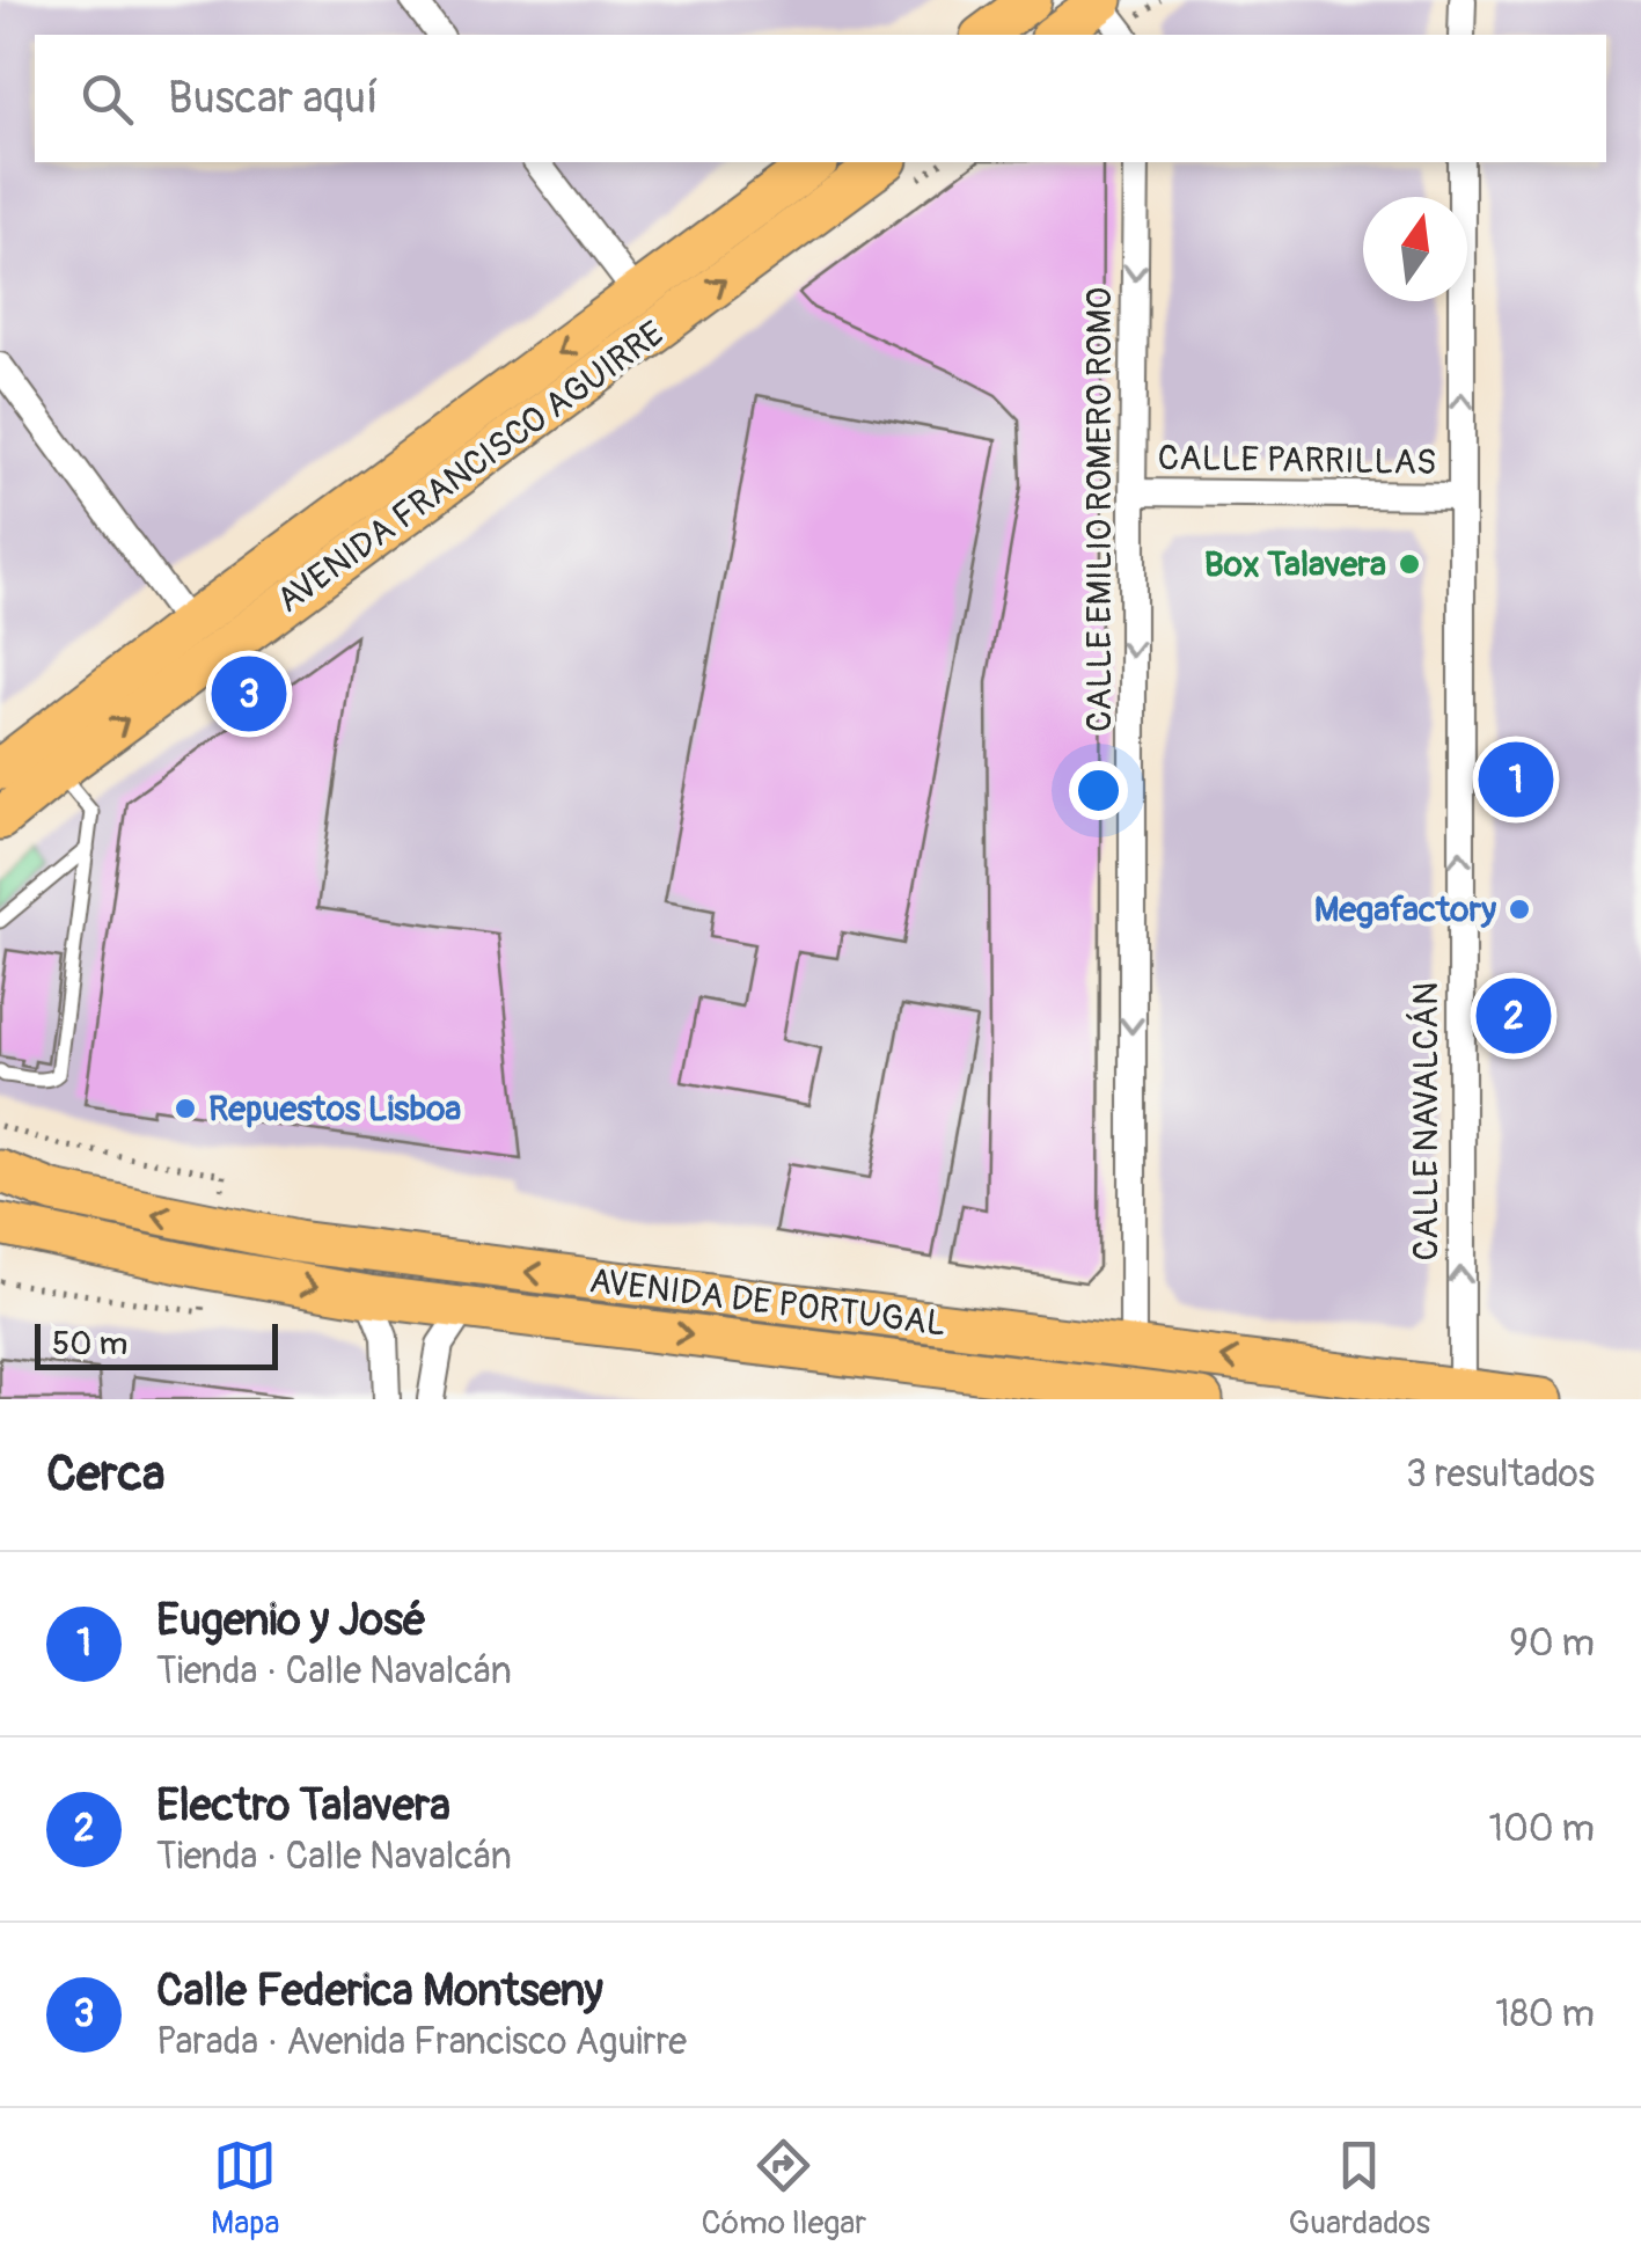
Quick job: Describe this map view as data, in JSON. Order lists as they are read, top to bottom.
{
  "streets": {
    "main road": ["AVENIDA FRANCISCO AGUIRRE", "AVENIDA DE PORTUGAL"],
    "street": ["CALLE PARRILLAS", "CALLE EMILIO ROMERO ROMO", "CALLE NAVALCÁN"]
  },
  "crossings": [
    ["CALLE PARRILLAS", "CALLE EMILIO ROMERO ROMO"],
    ["CALLE PARRILLAS", "CALLE NAVALCÁN"],
    ["CALLE EMILIO ROMERO ROMO", "AVENIDA DE PORTUGAL"],
    ["CALLE NAVALCÁN", "AVENIDA DE PORTUGAL"]
  ],
  "one_way": ["CALLE EMILIO ROMERO ROMO", "CALLE NAVALCÁN"],
  "places": ["Box Talavera", "Megafactory", "Repuestos Lisboa"],
  "scale_bar": "50 m",
  "north": "top",
  "page": {
    "search": "Buscar aquí",
    "pins": ["3", "1", "2"],
    "scale": "50 m",
    "heading": ["Cerca", "3 resultados"],
    "list": [
      {
        "mark": "1",
        "name": "Eugenio y José",
        "note": "Tienda · Calle Navalcán",
        "value": "90 m"
      },
      {
        "mark": "2",
        "name": "Electro Talavera",
        "note": "Tienda · Calle Navalcán",
        "value": "100 m"
      },
      {
        "mark": "3",
        "name": "Calle Federica Montseny",
        "note": "Parada · Avenida Francisco Aguirre",
        "value": "180 m"
      }
    ],
    "nav": ["Mapa", "Cómo llegar", "Guardados"]
  }
}
